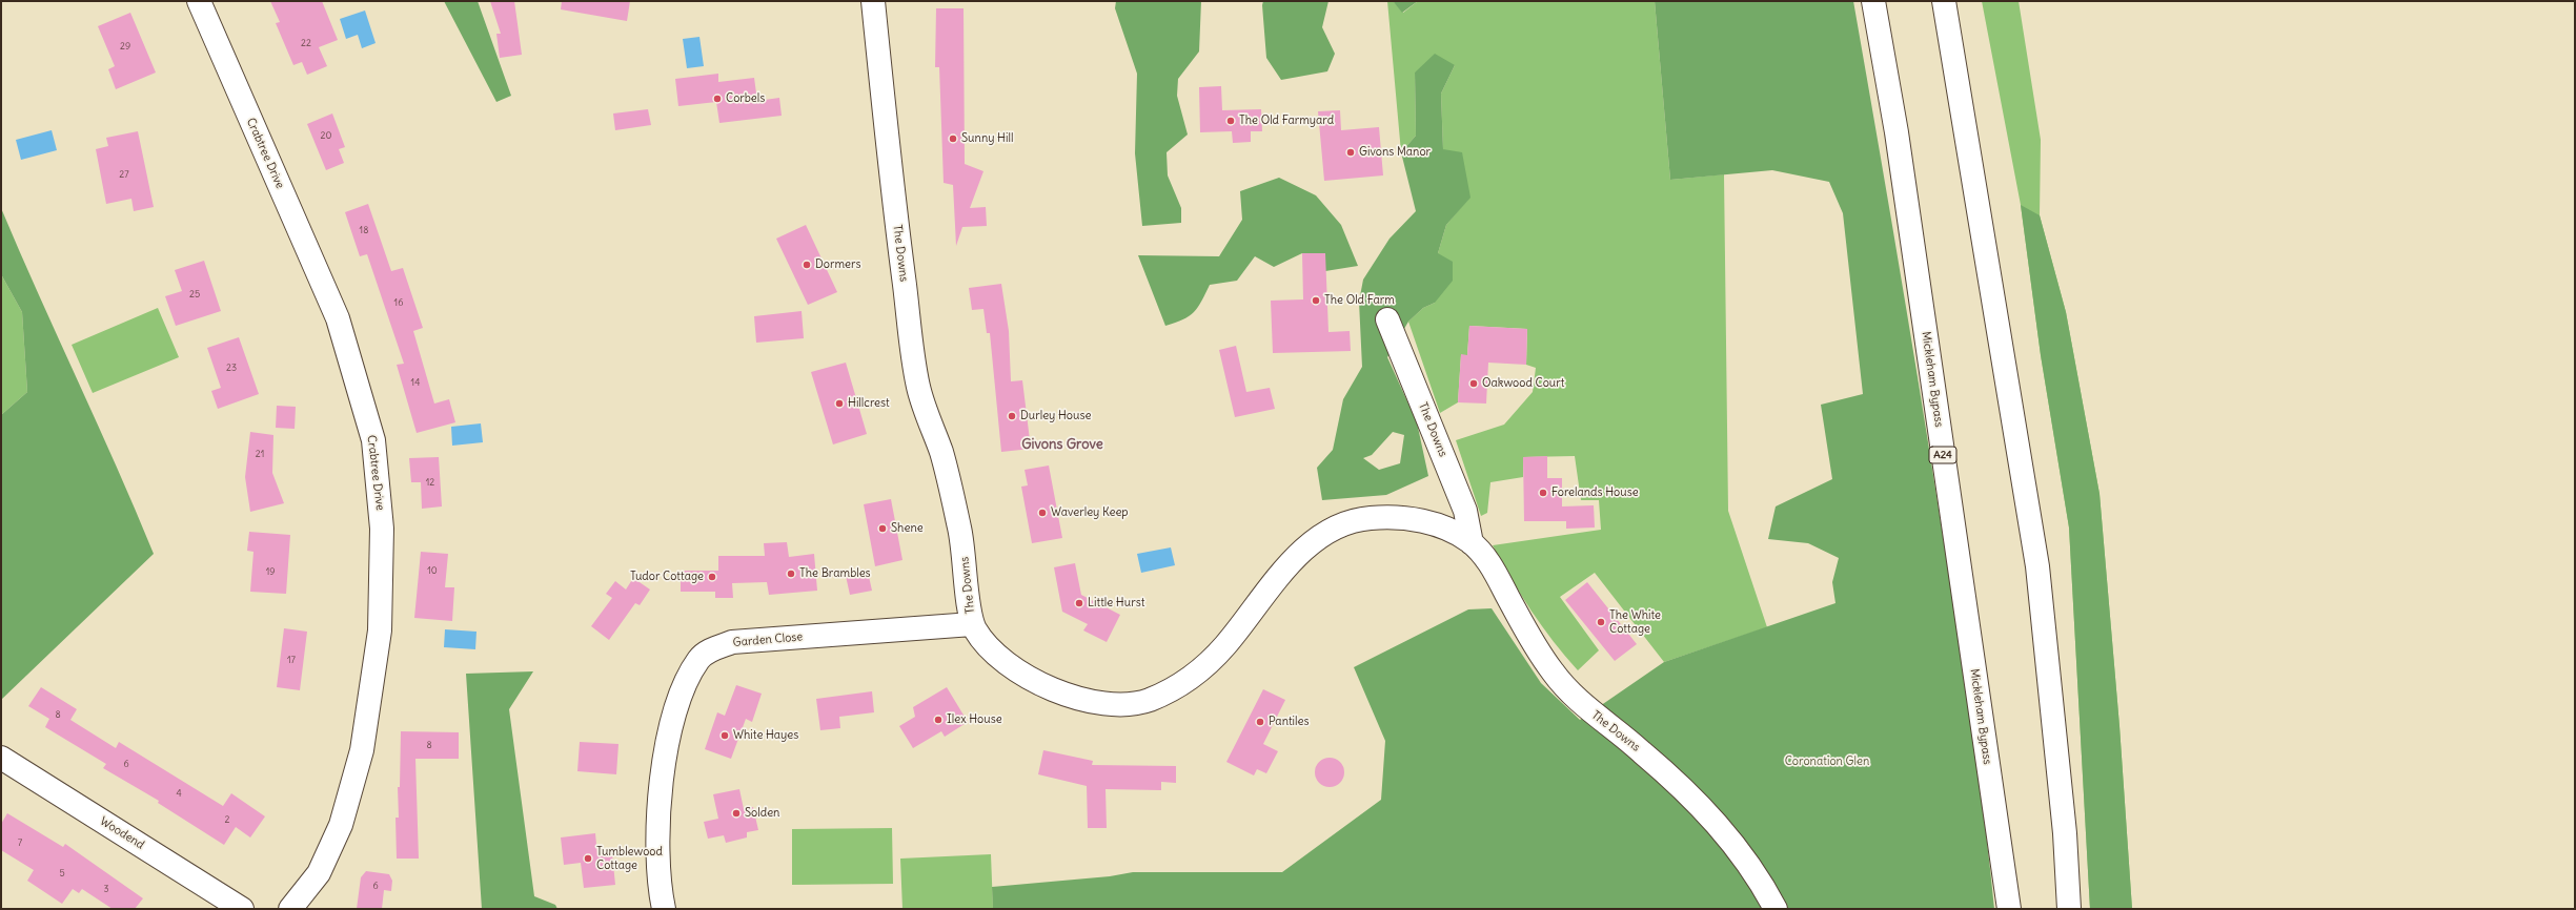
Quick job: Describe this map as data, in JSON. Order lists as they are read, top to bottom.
{
  "streets": {
    "main road": [
      "Crabtree Drive",
      "The Downs",
      "Mickleham Bypass",
      "A24",
      "Garden Close",
      "Woodend"
    ]
  },
  "crossings": [
    ["The Downs", "Garden Close"]
  ],
  "districts": ["Givons Grove"],
  "parks": ["Coronation Glen"],
  "places": [
    "Corbels",
    "The Old Farmyard",
    "Sunny Hill",
    "Givons Manor",
    "Dormers",
    "The Old Farm",
    "Oakwood Court",
    "Hillcrest",
    "Durley House",
    "Forelands House",
    "Waverley Keep",
    "Shene",
    "The Brambles",
    "Tudor Cottage",
    "Little Hurst",
    "The White Cottage",
    "Ilex House",
    "Pantiles",
    "White Hayes",
    "Solden",
    "Tumblewood Cottage"
  ],
  "house_numbers": [
    "22",
    "29",
    "20",
    "27",
    "18",
    "25",
    "16",
    "23",
    "14",
    "21",
    "12",
    "10",
    "19",
    "17",
    "8",
    "8",
    "6",
    "4",
    "2",
    "7",
    "5",
    "6",
    "3"
  ]
}
